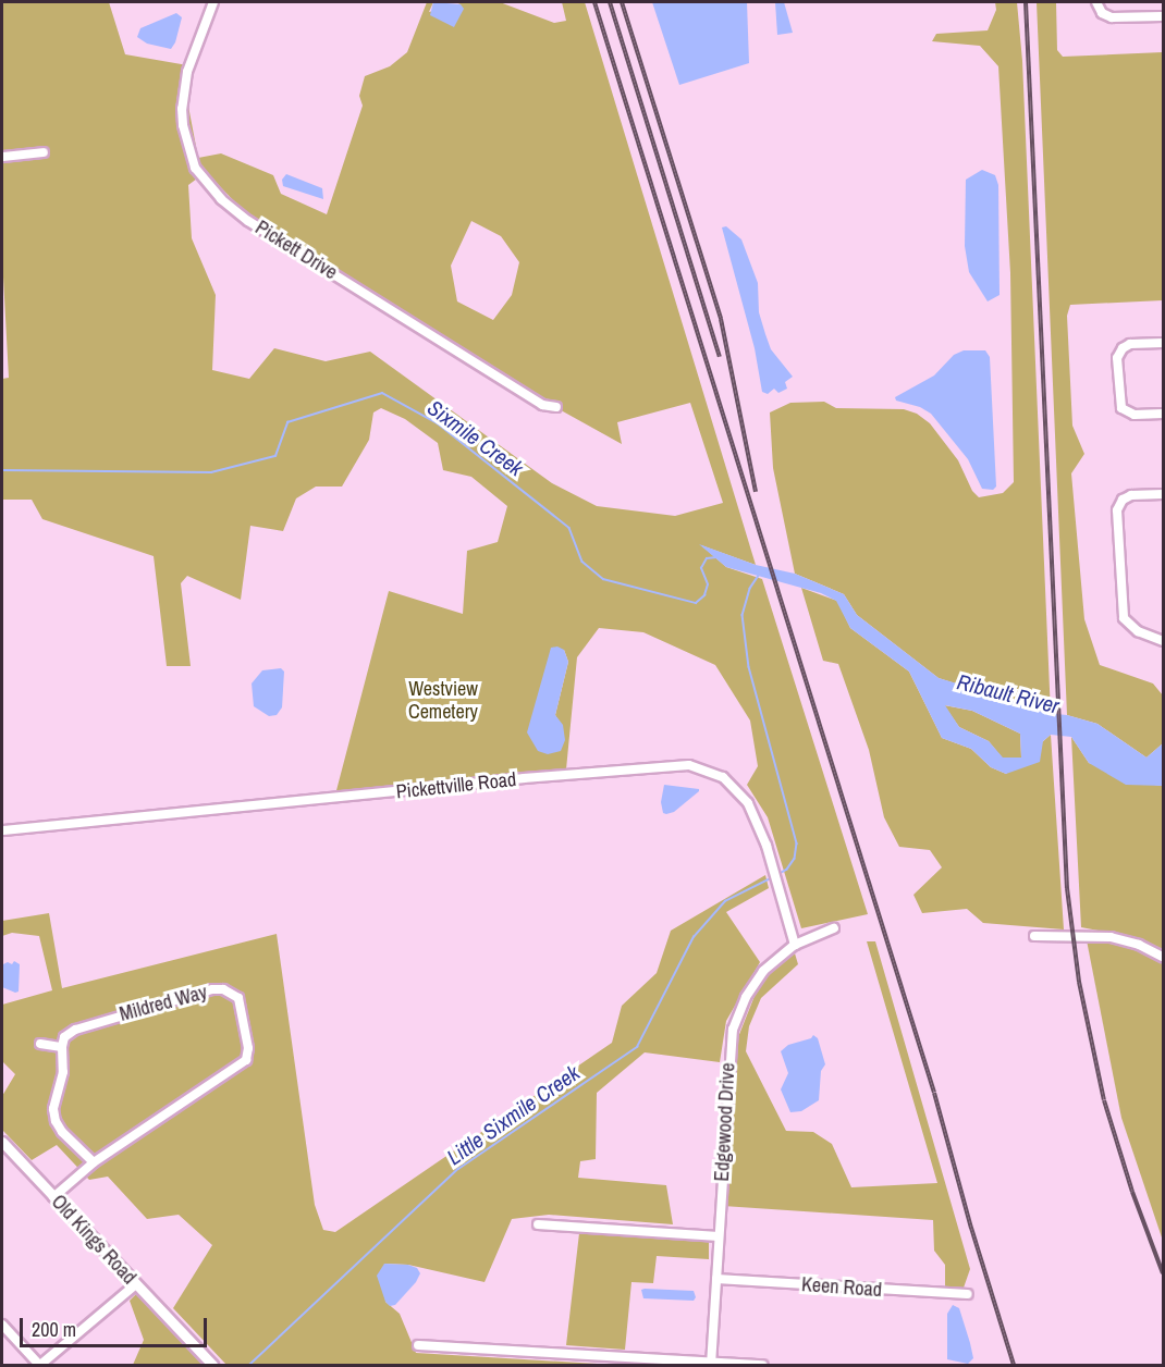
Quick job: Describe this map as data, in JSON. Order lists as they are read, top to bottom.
{
  "streets": {
    "main road": ["Old Kings Road"],
    "street": [
      "Pickett Drive",
      "Pickettville Road",
      "Mildred Way",
      "Edgewood Drive",
      "Keen Road"
    ]
  },
  "crossings": [
    ["Pickettville Road", "Edgewood Drive"],
    ["Mildred Way", "Old Kings Road"],
    ["Edgewood Drive", "Keen Road"]
  ],
  "water": ["Sixmile Creek", "Ribault River", "Little Sixmile Creek"],
  "parks": ["Westview Cemetery"],
  "scale_bar": "200 m"
}
